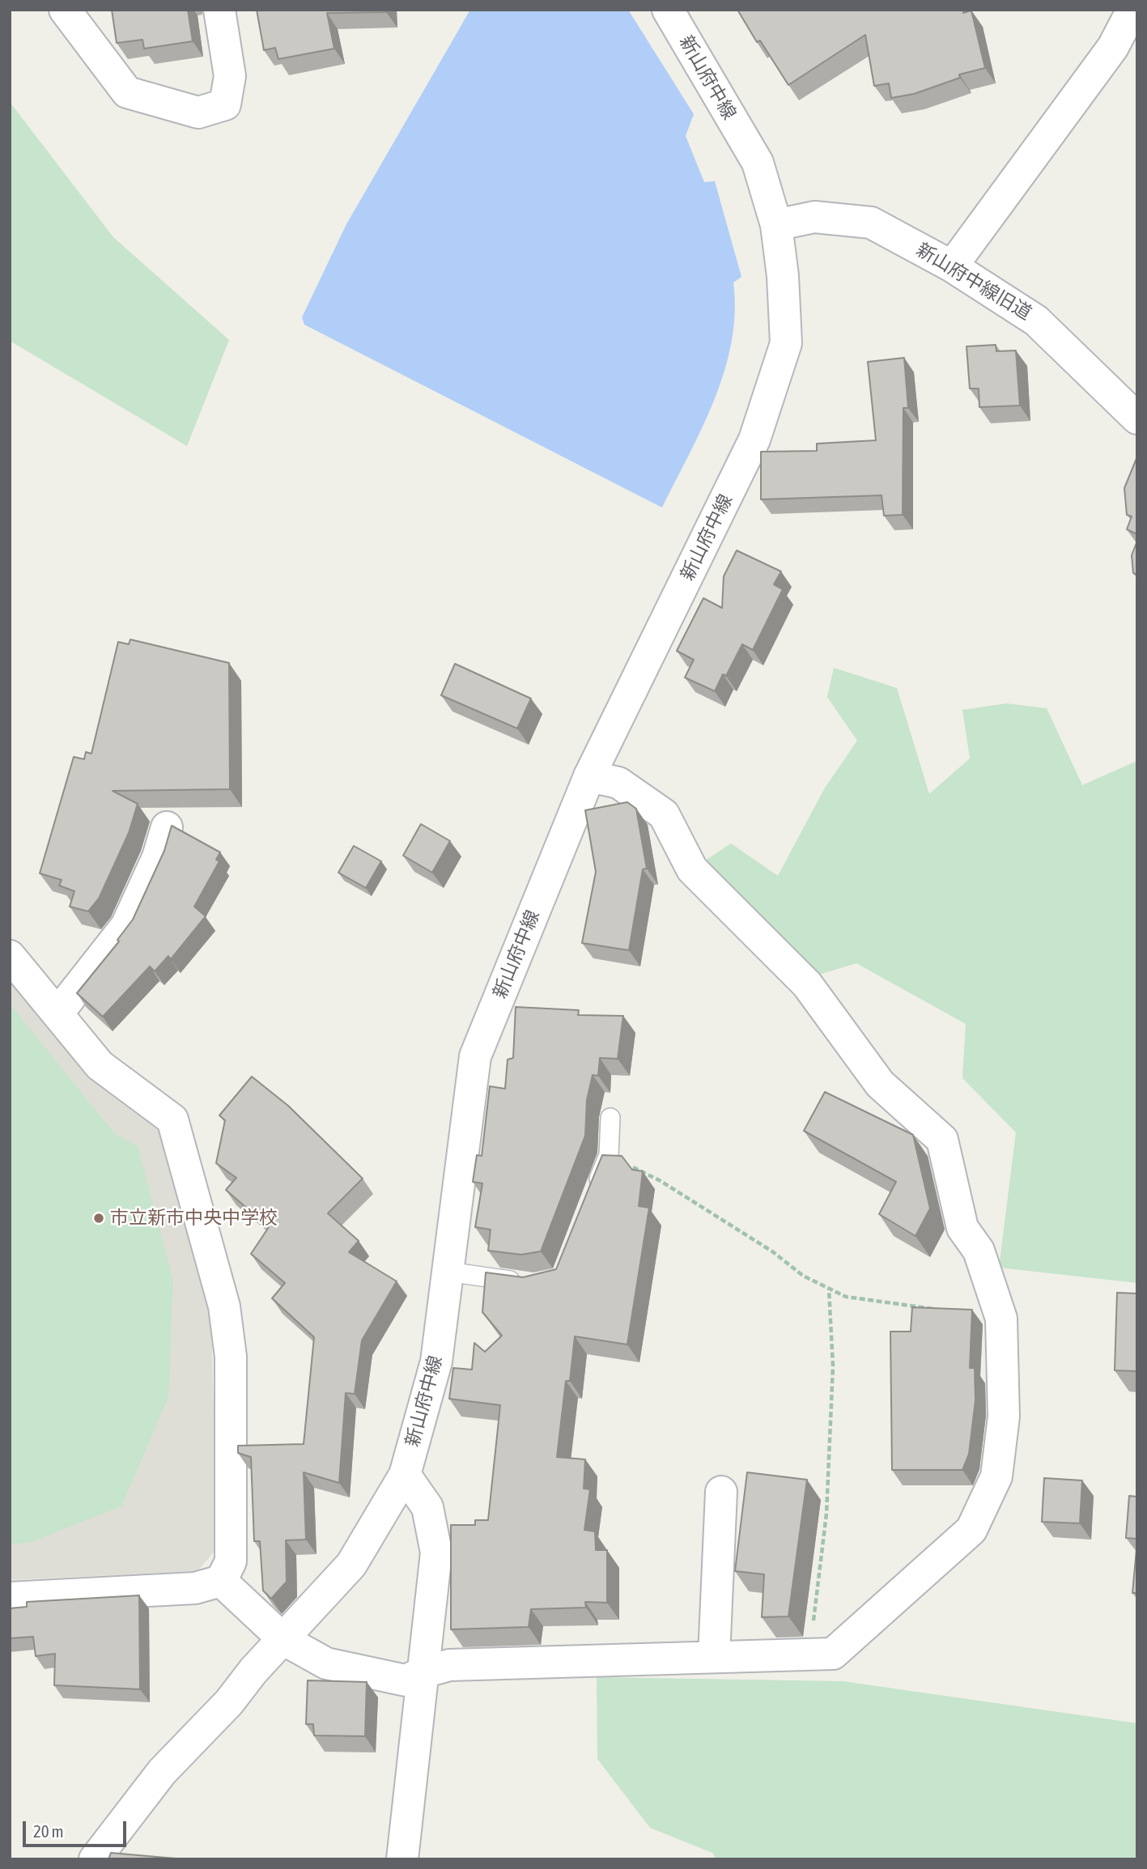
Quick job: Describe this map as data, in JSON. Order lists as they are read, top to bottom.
{
  "streets": {
    "street": ["新山府中線", "新山府中線旧道"]
  },
  "crossings": [
    ["新山府中線", "新山府中線旧道"]
  ],
  "places": ["市立新市中央中学校"],
  "scale_bar": "20 m"
}
